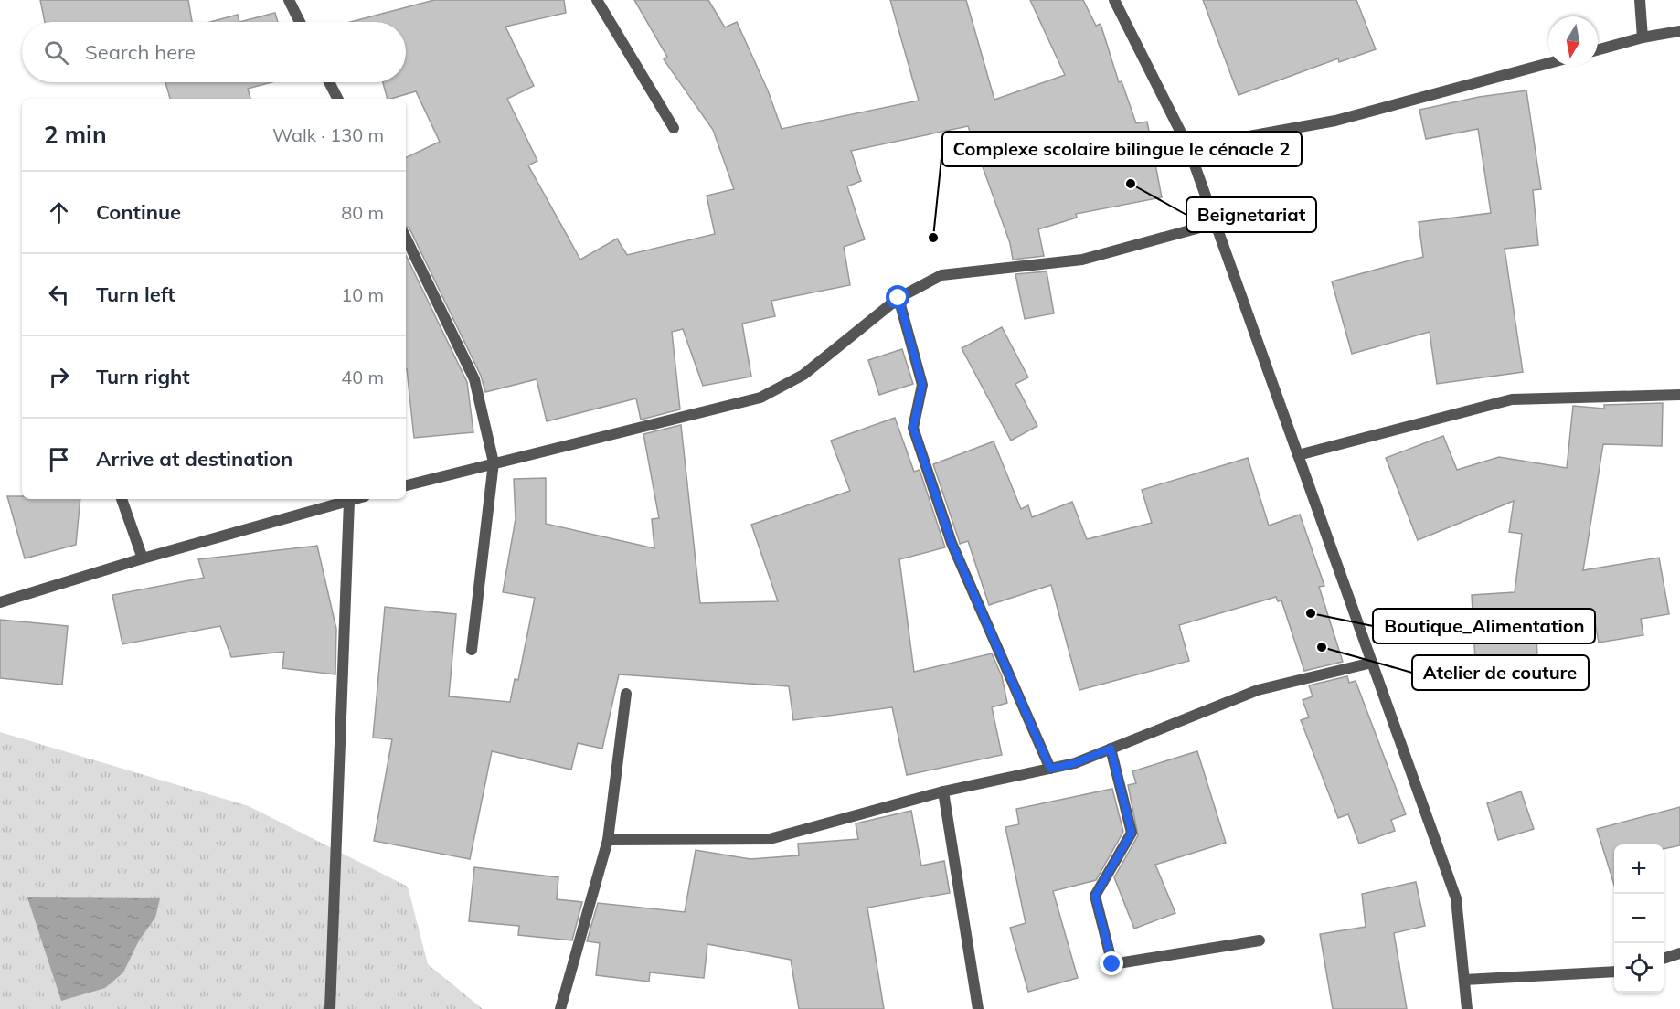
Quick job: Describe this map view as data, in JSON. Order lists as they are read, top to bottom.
{
  "places": [
    "Beignetariat",
    "Complexe scolaire bilingue le cénacle 2",
    "Boutique_Alimentation",
    "Atelier de couture"
  ],
  "north": "bottom",
  "page": {
    "search": "Search here",
    "heading": ["2 min", "Walk · 130 m"],
    "list": [
      ["Continue", "80 m"],
      ["Turn left", "10 m"],
      ["Turn right", "40 m"],
      "Arrive at destination"
    ],
    "map_buttons": ["+", "−"]
  }
}
